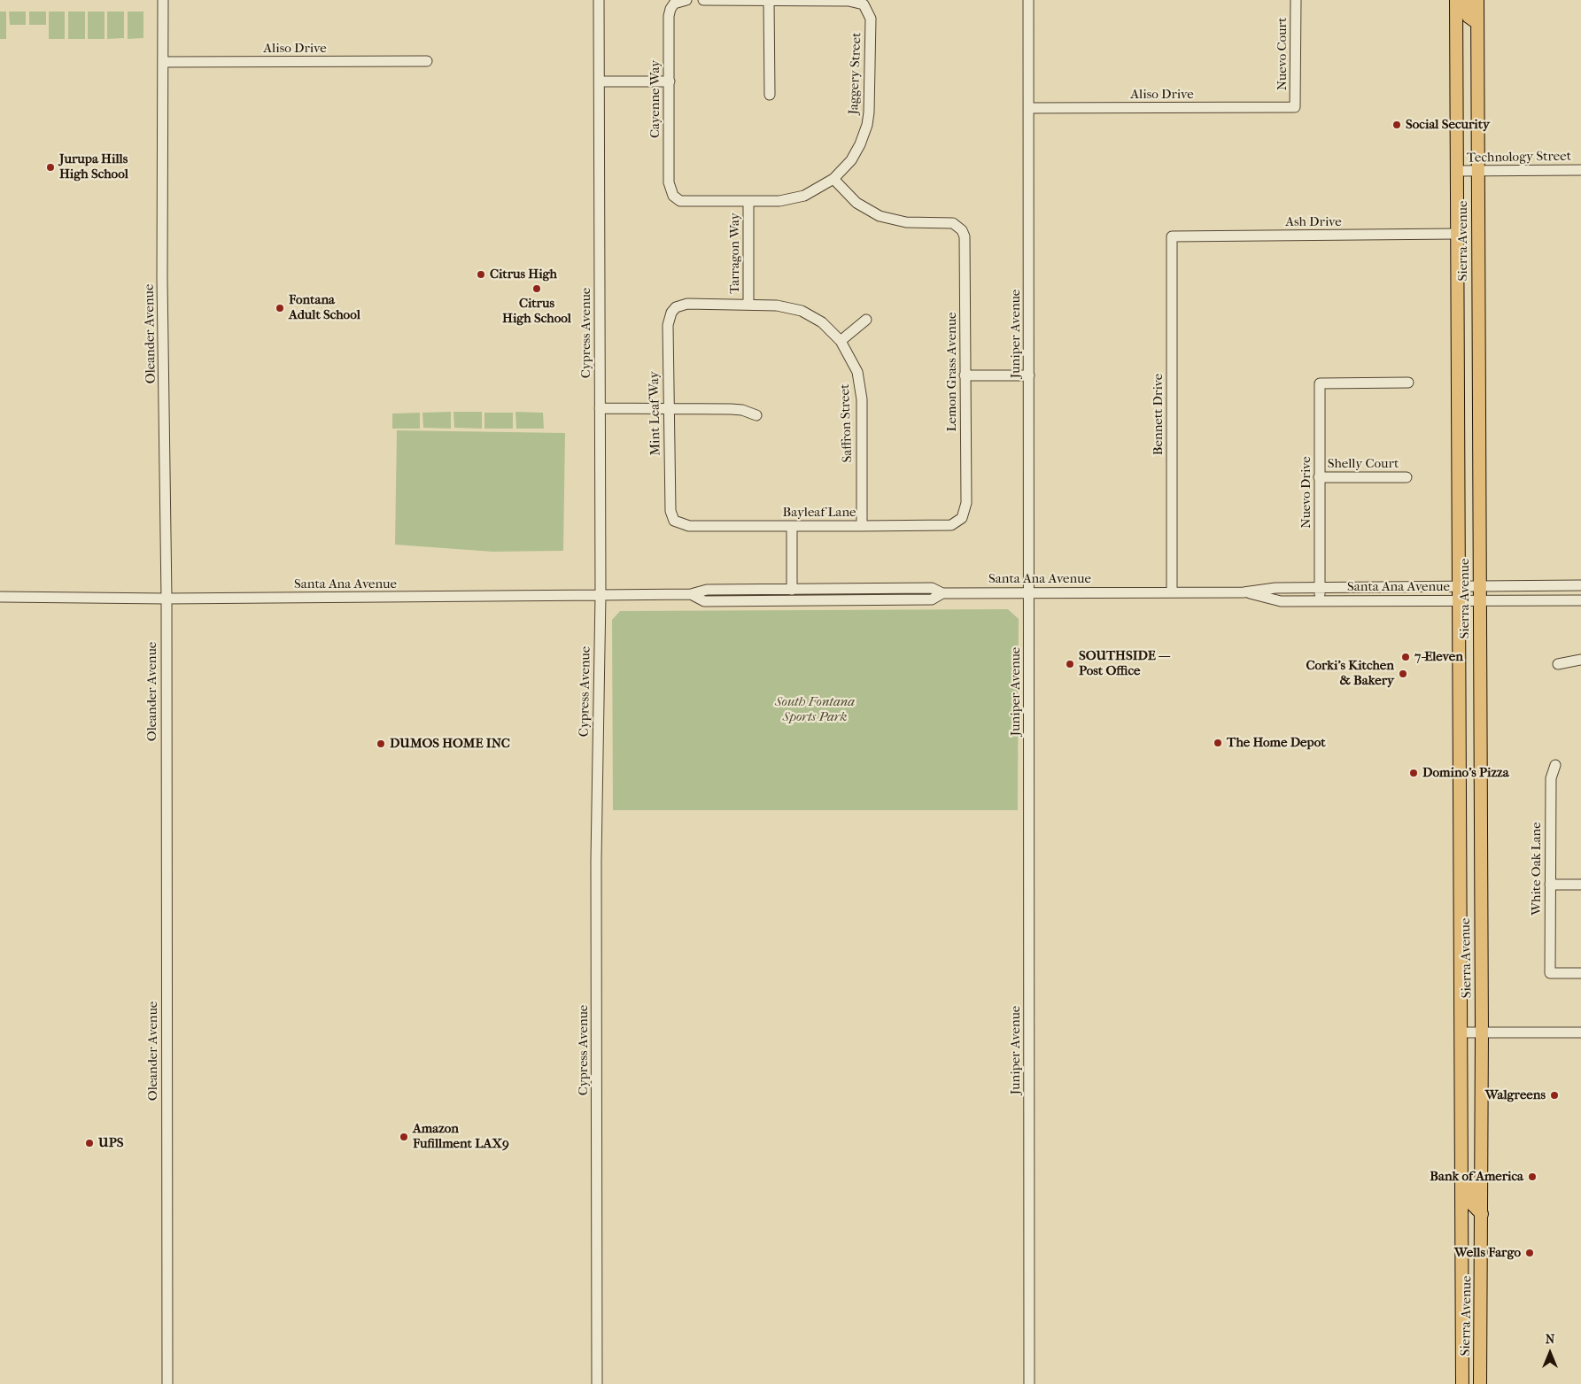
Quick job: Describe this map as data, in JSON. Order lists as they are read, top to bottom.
{
  "streets": {
    "main road": ["Sierra Avenue"],
    "street": [
      "Aliso Drive",
      "Nuevo Court",
      "Jaggery Street",
      "Cayenne Way",
      "Technology Street",
      "Ash Drive",
      "Tarragon Way",
      "Cypress Avenue",
      "Oleander Avenue",
      "Juniper Avenue",
      "Lemon Grass Avenue",
      "Mint Leaf Way",
      "Bennett Drive",
      "Saffron Street",
      "Shelly Court",
      "Nuevo Drive",
      "Bayleaf Lane",
      "Santa Ana Avenue",
      "White Oak Lane"
    ]
  },
  "crossings": [
    ["Aliso Drive", "Nuevo Court"],
    ["Aliso Drive", "Oleander Avenue"],
    ["Aliso Drive", "Juniper Avenue"],
    ["Jaggery Street", "Cayenne Way"],
    ["Jaggery Street", "Tarragon Way"],
    ["Jaggery Street", "Lemon Grass Avenue"],
    ["Technology Street", "Sierra Avenue"],
    ["Ash Drive", "Sierra Avenue"],
    ["Ash Drive", "Bennett Drive"],
    ["Sierra Avenue", "Santa Ana Avenue"],
    ["Tarragon Way", "Saffron Street"],
    ["Cypress Avenue", "Santa Ana Avenue"],
    ["Oleander Avenue", "Santa Ana Avenue"],
    ["Juniper Avenue", "Santa Ana Avenue"],
    ["Lemon Grass Avenue", "Bayleaf Lane"],
    ["Mint Leaf Way", "Saffron Street"],
    ["Mint Leaf Way", "Bayleaf Lane"],
    ["Bennett Drive", "Santa Ana Avenue"],
    ["Saffron Street", "Bayleaf Lane"],
    ["Shelly Court", "Nuevo Drive"],
    ["Nuevo Drive", "Santa Ana Avenue"]
  ],
  "parks": ["South Fontana Sports Park"],
  "places": [
    "Social Security",
    "Jurupa Hills High School",
    "Citrus High",
    "Citrus High School",
    "Fontana Adult School",
    "7-Eleven",
    "SOUTHSIDE — Post Office",
    "Corki's Kitchen & Bakery",
    "The Home Depot",
    "DUMOS HOME INC",
    "Domino's Pizza",
    "Walgreens",
    "Amazon Fufillment LAX9",
    "UPS",
    "Bank of America",
    "Wells Fargo"
  ],
  "north": "top"
}
